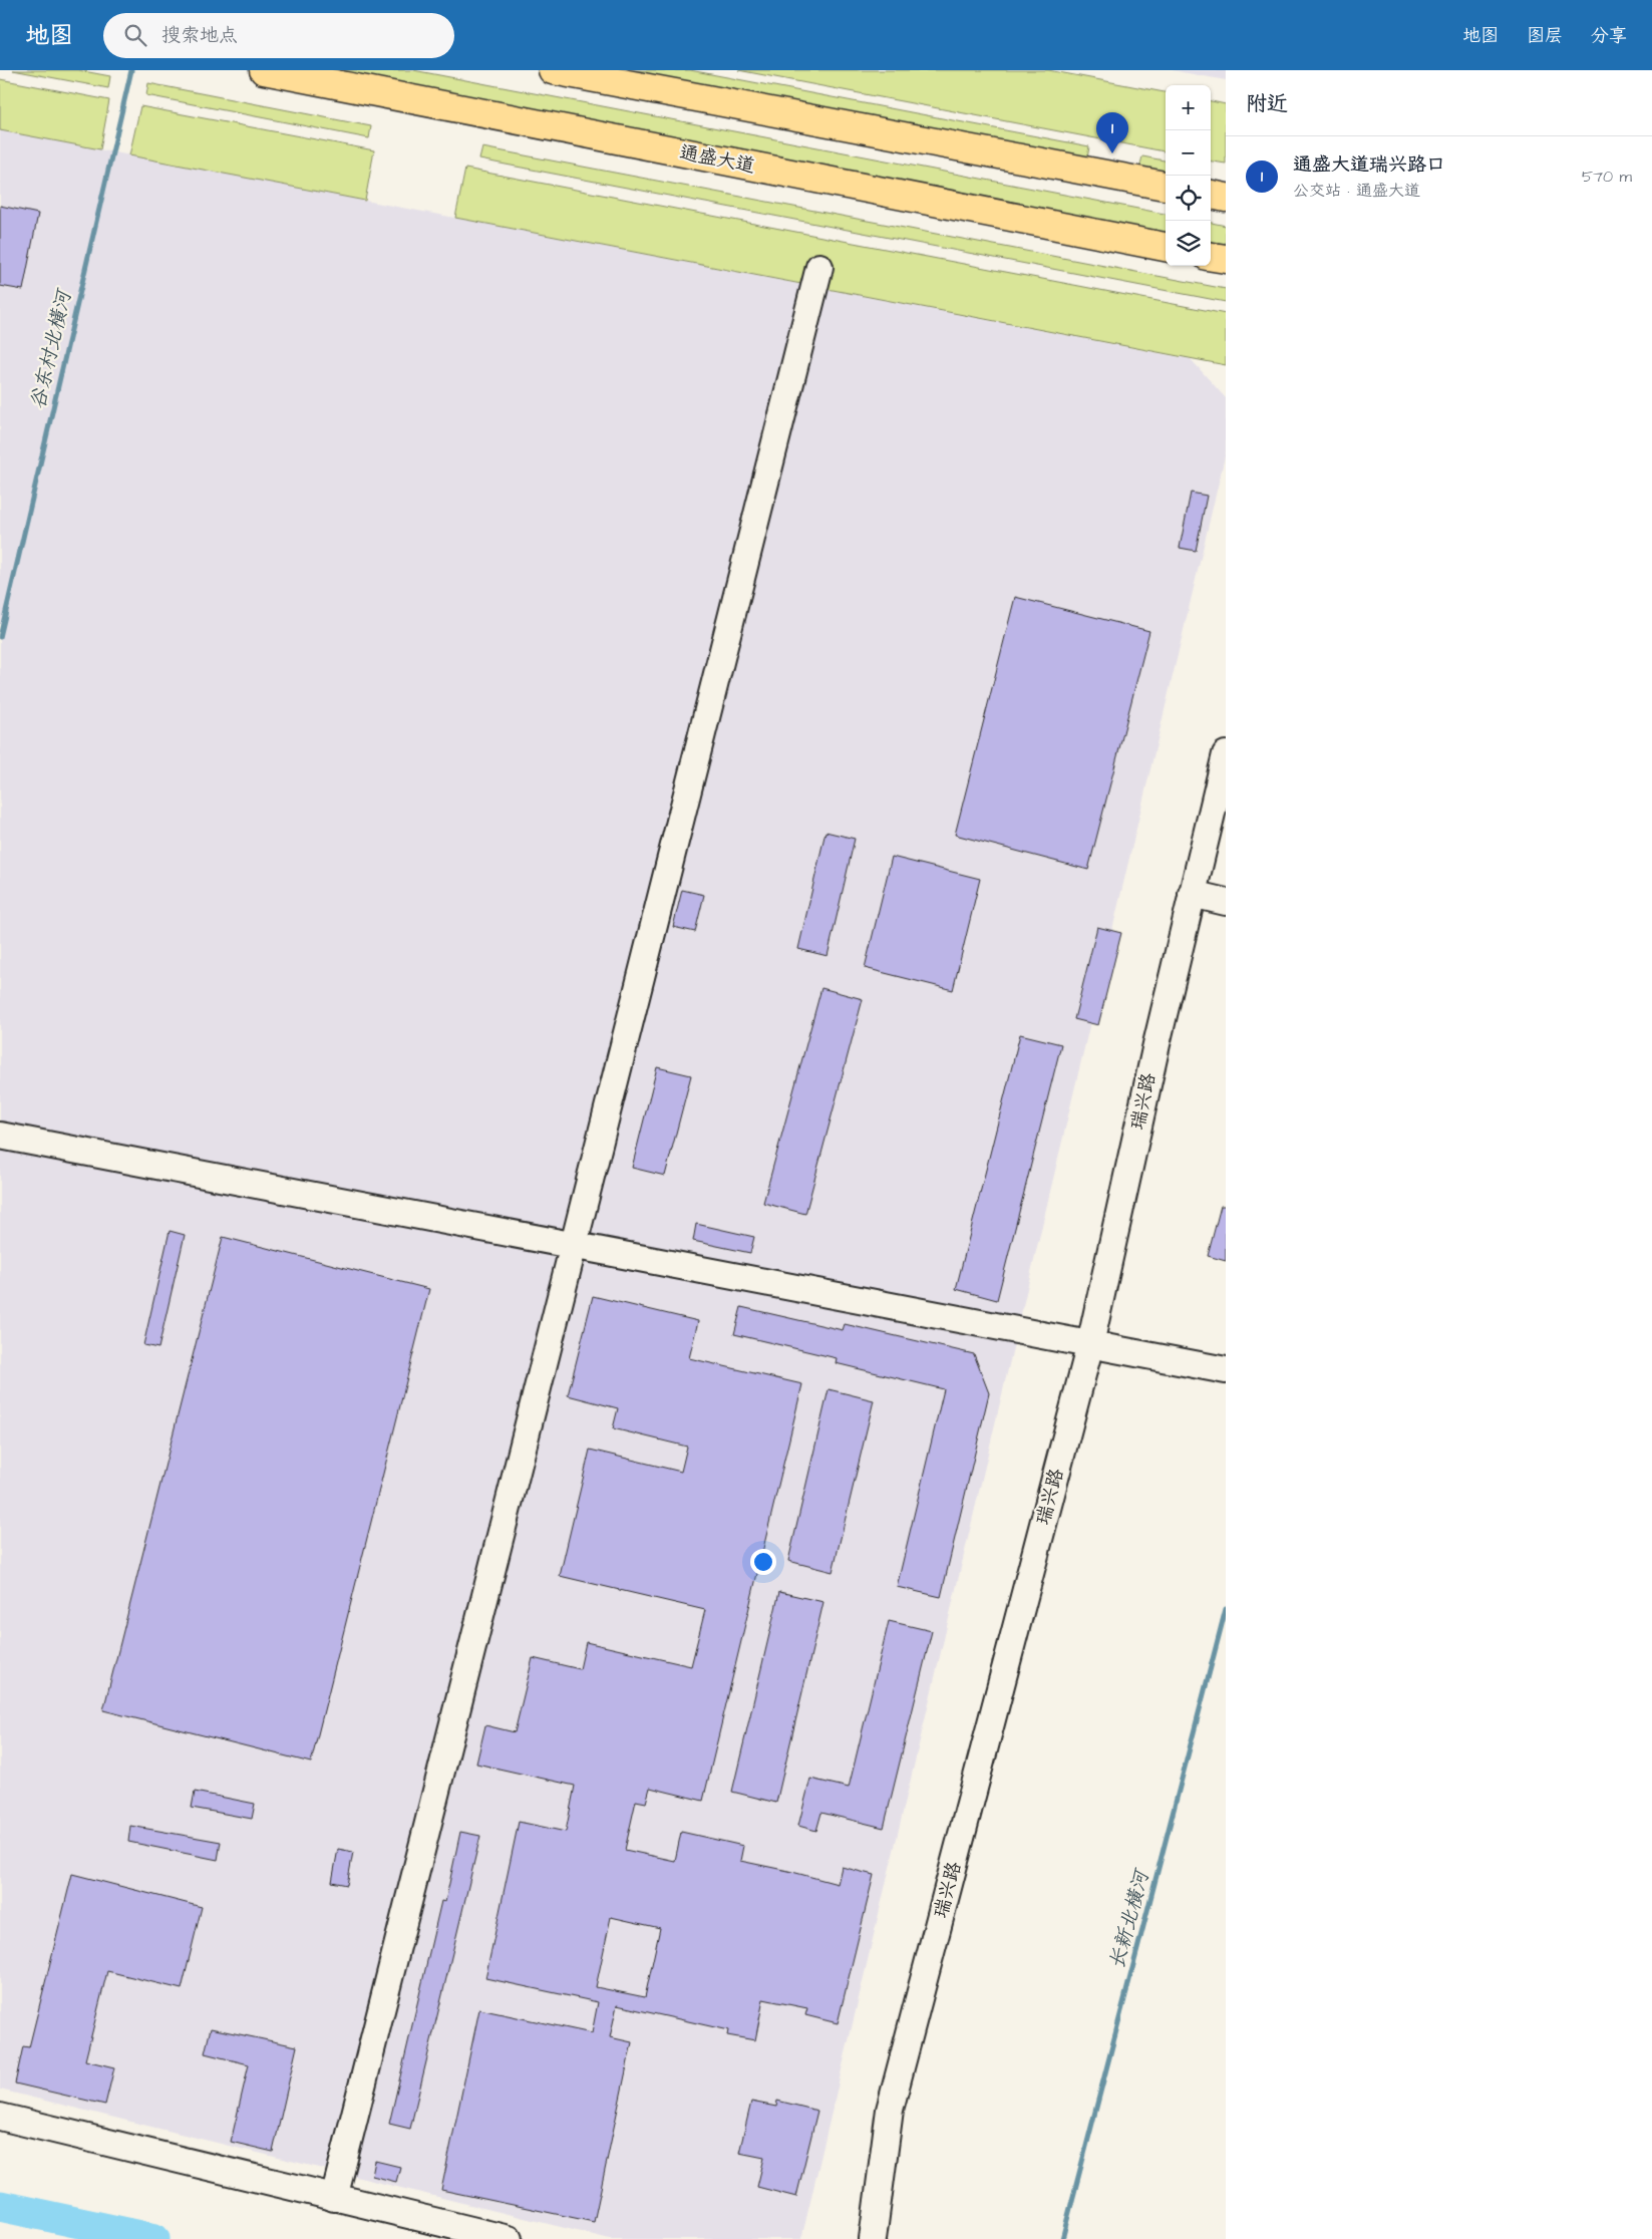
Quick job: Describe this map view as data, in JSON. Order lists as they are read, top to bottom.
{
  "streets": {
    "main road": ["通盛大道"],
    "street": ["瑞兴路"]
  },
  "water": ["谷东村北横河", "长新北横河"],
  "page": {
    "header": "地图",
    "search": "搜索地点",
    "nav": ["地图", "图层", "分享"],
    "heading": "附近",
    "map_buttons": ["+", "−"],
    "pins": "1",
    "list": [
      {
        "mark": "1",
        "name": "通盛大道瑞兴路口",
        "note": "公交站 · 通盛大道",
        "value": "570 m"
      }
    ]
  }
}
